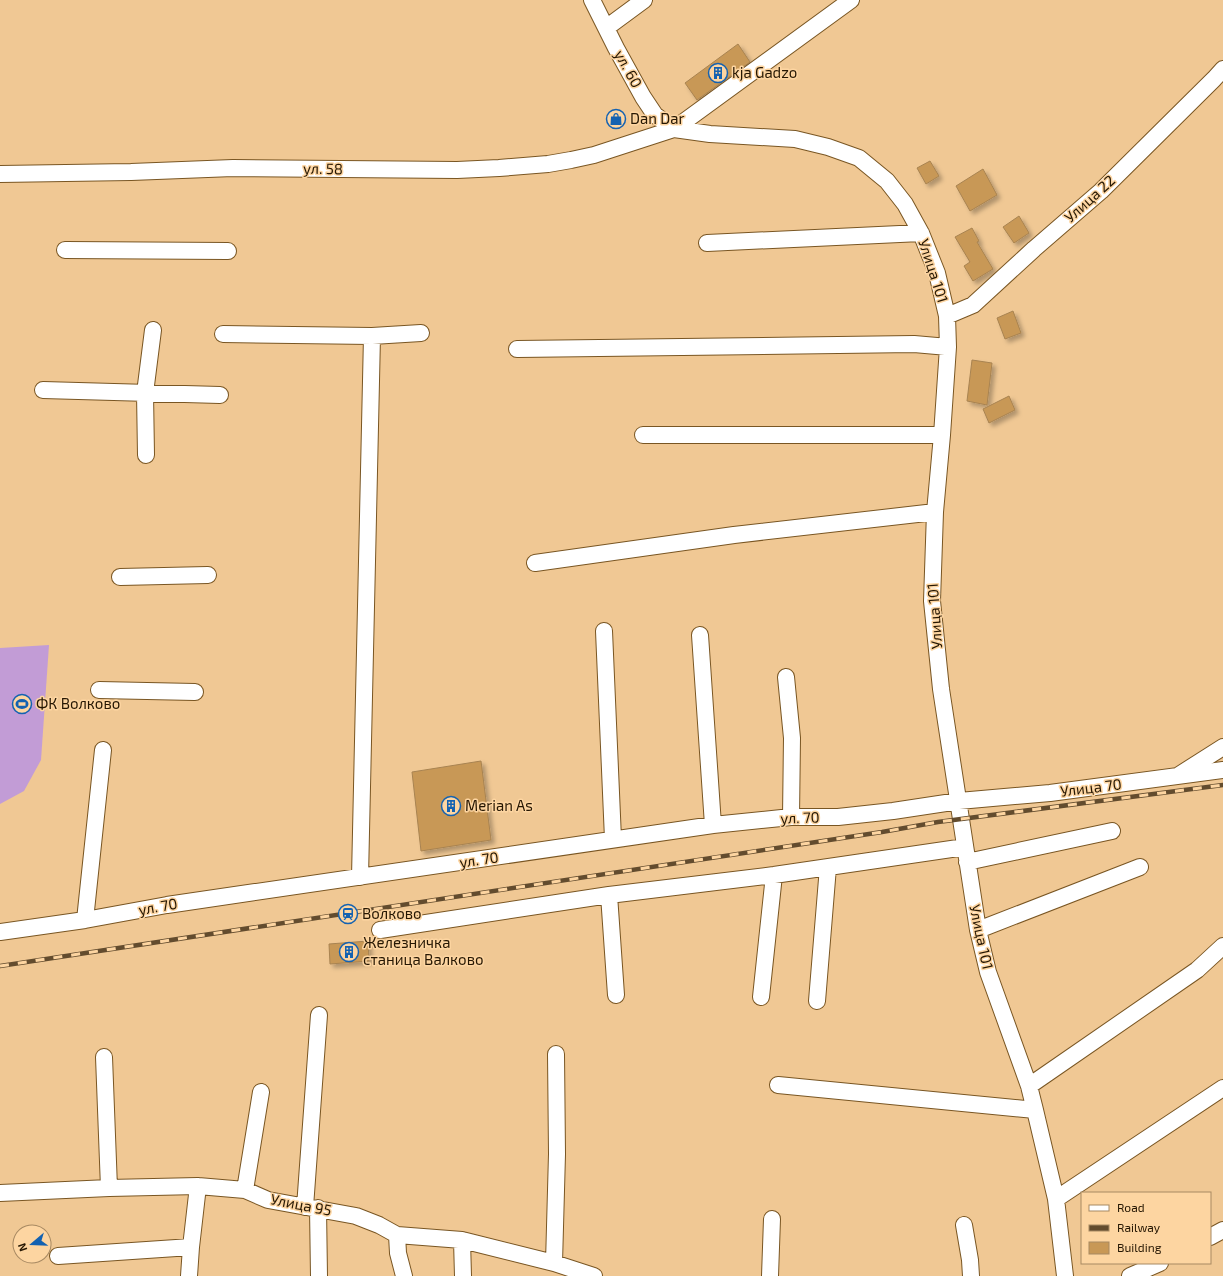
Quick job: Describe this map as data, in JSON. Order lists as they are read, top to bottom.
{
  "streets": {
    "street": [
      "ул. 60",
      "ул. 58",
      "Улица 22",
      "Улица 101",
      "Улица 70",
      "ул. 70",
      "Улица 95"
    ]
  },
  "crossings": [
    ["ул. 60", "ул. 58"],
    ["ул. 60", "Улица 101"],
    ["ул. 58", "Улица 101"],
    ["Улица 22", "Улица 101"],
    ["Улица 101", "Улица 70"],
    ["Улица 101", "ул. 70"],
    ["Улица 70", "ул. 70"]
  ],
  "places": {
    "building": ["kja Gadzo", "Merian As", "Железничка станица Валково"],
    "shop": ["Dan Dar"],
    "sports": ["ФК Волково"],
    "station": ["Волково"]
  },
  "legend": ["Road", "Railway", "Building"],
  "north": "left"
}
